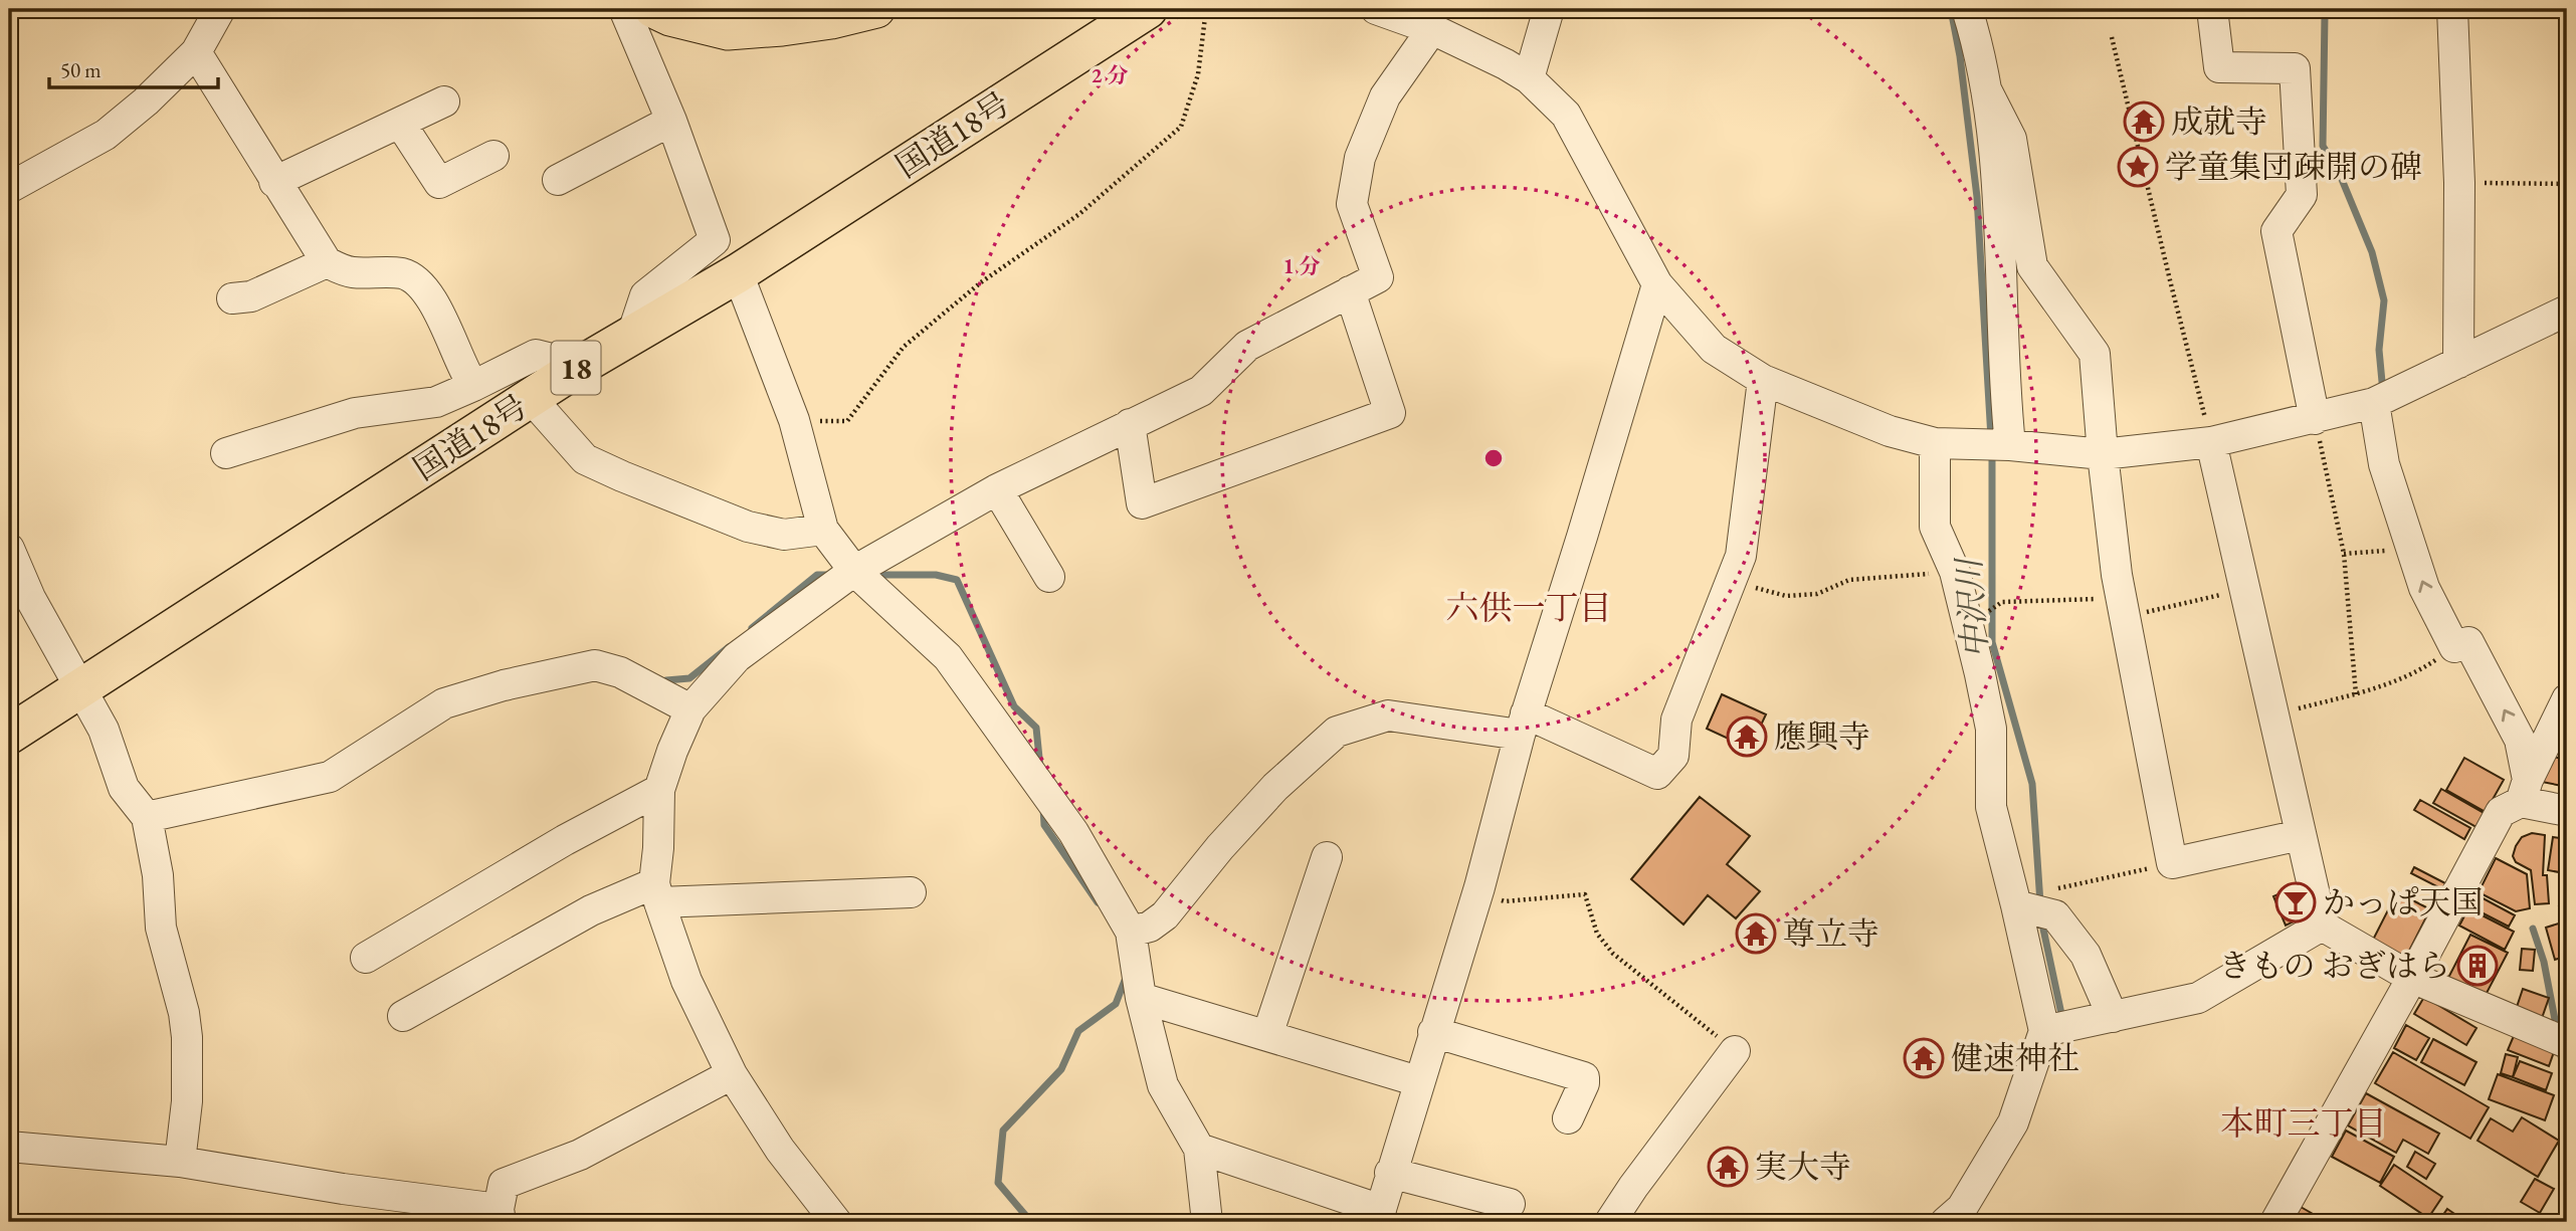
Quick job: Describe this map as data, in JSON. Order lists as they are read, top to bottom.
{
  "streets": {
    "highway": ["国道18号", "18"]
  },
  "districts": ["六供一丁目", "本町三丁目"],
  "water": ["中沢川"],
  "places": {
    "temple": [
      "成就寺",
      "應興寺",
      "尊立寺",
      "健速神社",
      "実大寺"
    ],
    "place": ["学童集団疎開の碑"],
    "bar": ["かっぱ天国"],
    "building": ["きもの おぎはら"]
  },
  "scale_bar": "50 m",
  "rings": ["2 分", "1 分"]
}
